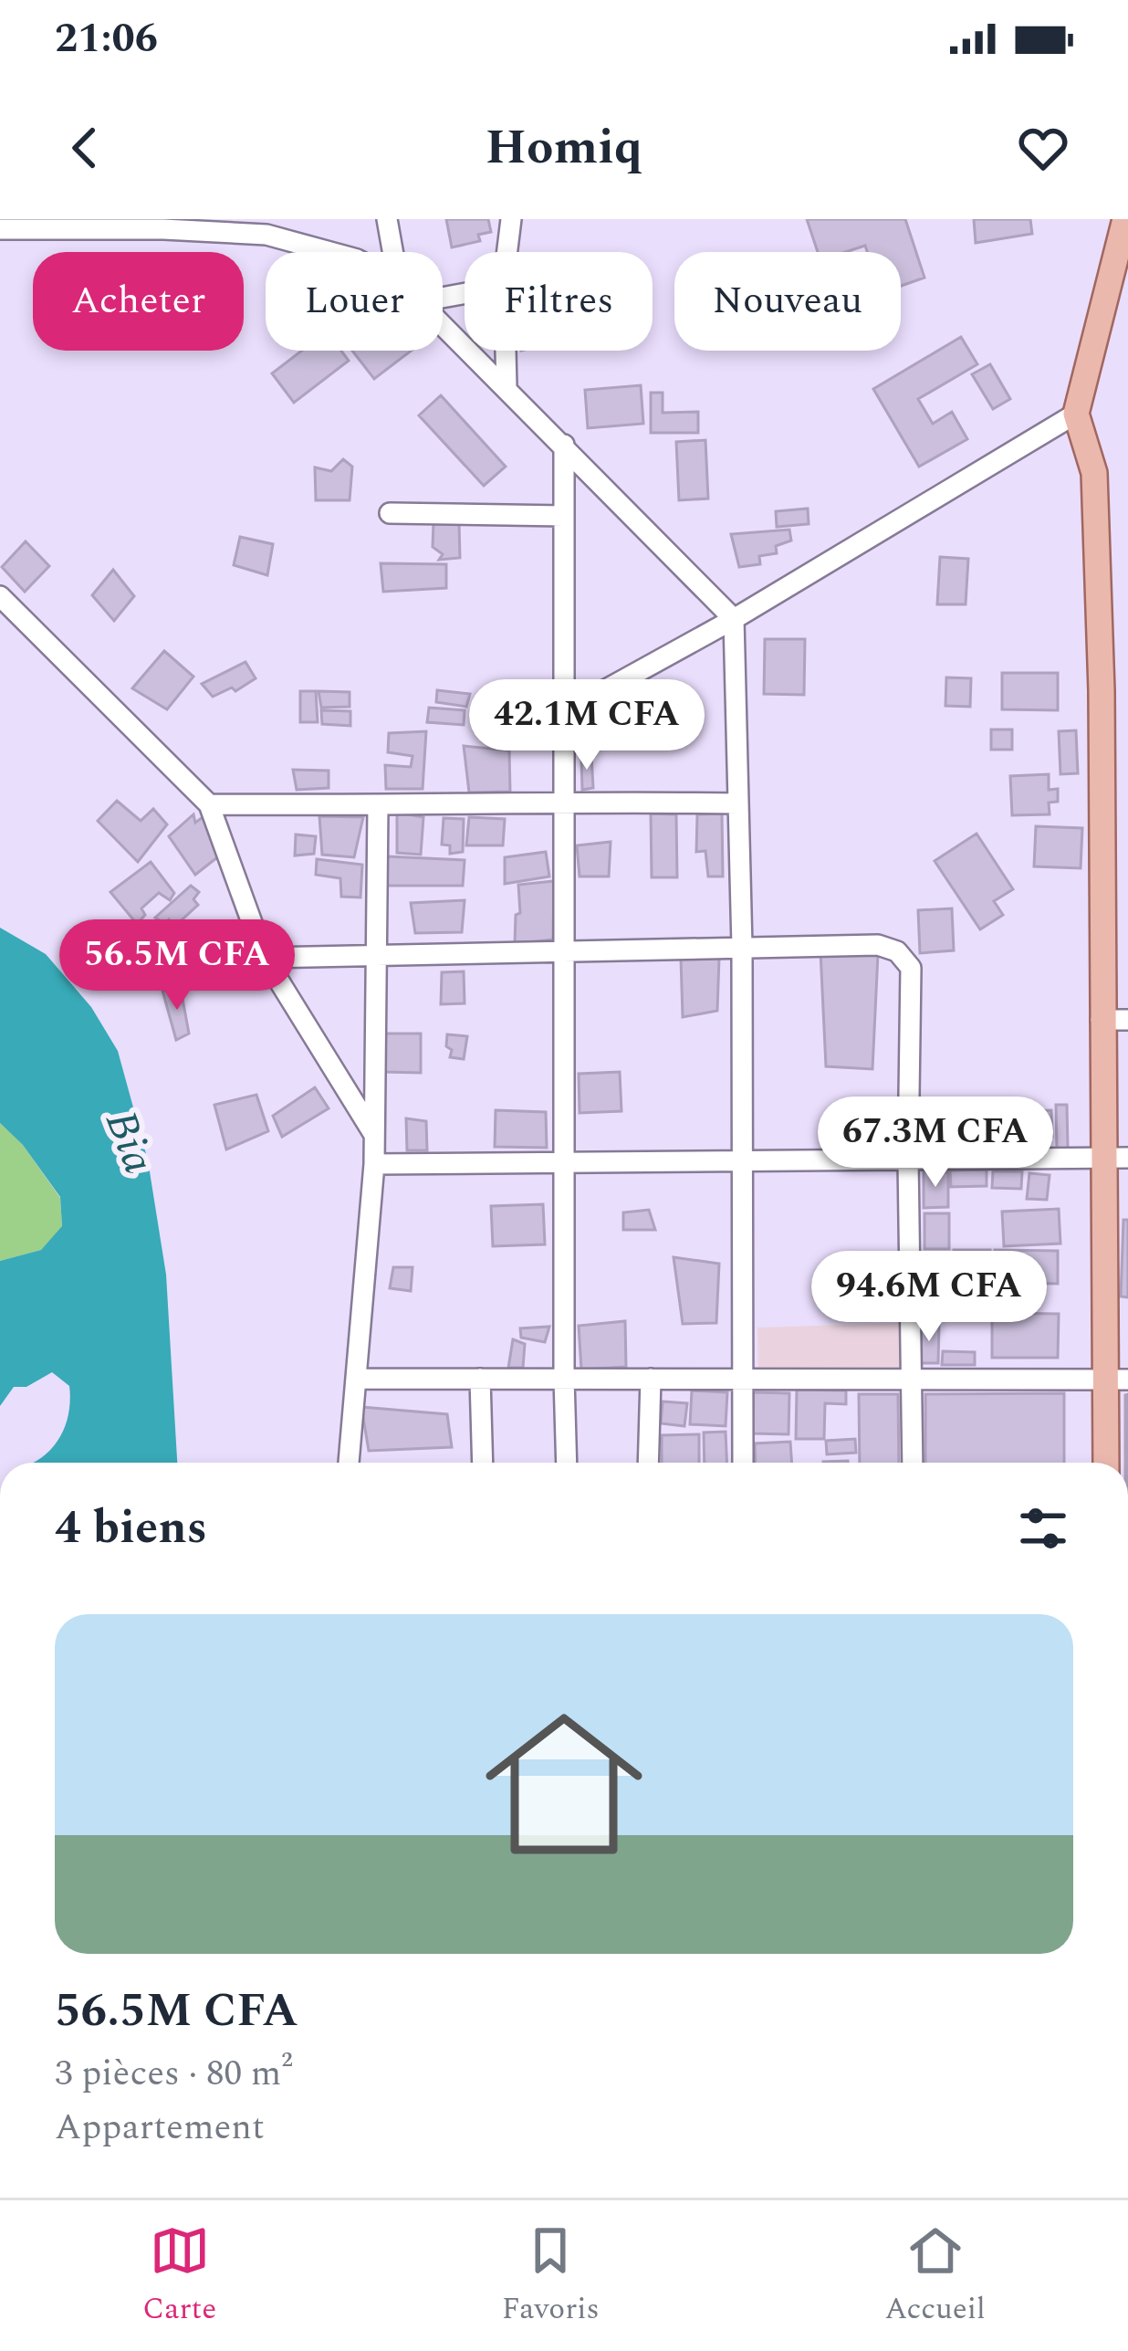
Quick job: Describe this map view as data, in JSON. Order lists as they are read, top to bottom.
{
  "water": ["Bia"],
  "page": {
    "status": "21:06",
    "header": "Homiq",
    "chip": [
      "Acheter",
      "Louer",
      "Filtres",
      "Nouveau"
    ],
    "price": [
      "42.1M CFA",
      "56.5M CFA",
      "67.3M CFA",
      "94.6M CFA"
    ],
    "heading": "4 biens",
    "list": [
      {
        "name": "56.5M CFA",
        "note": "3 pièces · 80 m² · Appartement"
      }
    ],
    "tabs": ["Carte", "Favoris", "Accueil"]
  }
}
